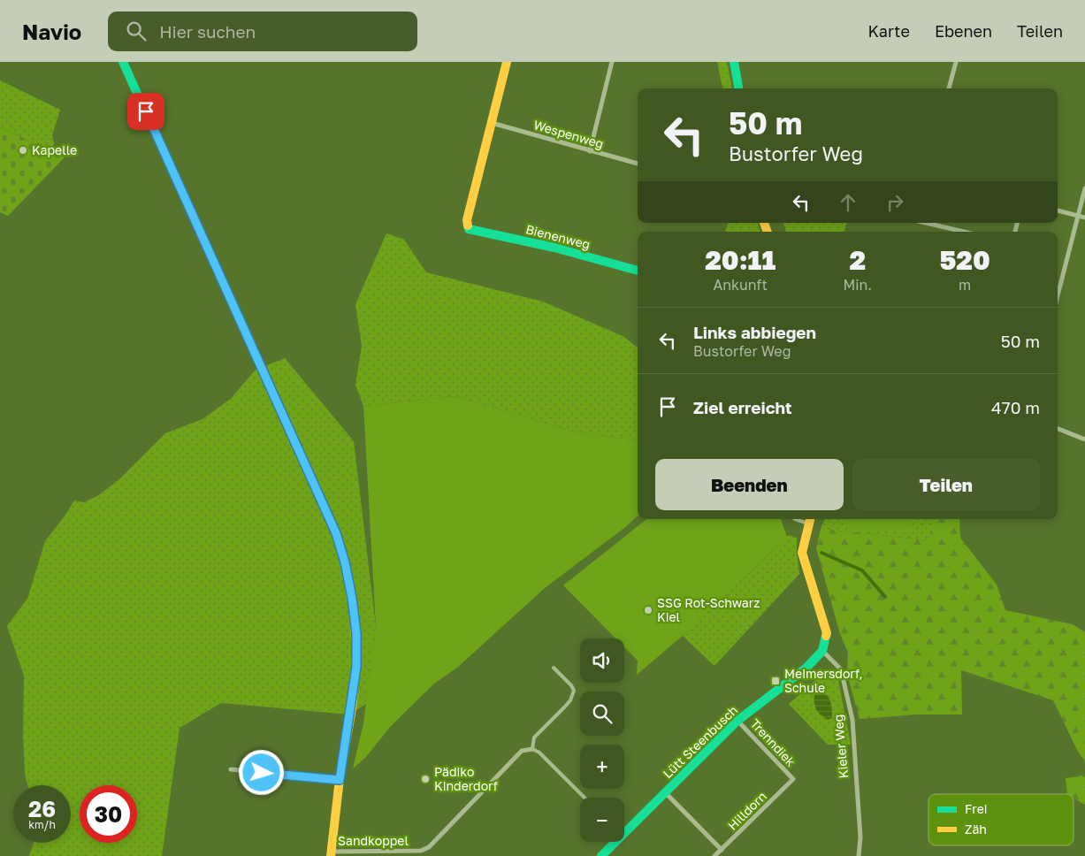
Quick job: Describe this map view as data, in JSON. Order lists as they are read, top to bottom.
{
  "streets": {
    "street": [
      "Wespenweg",
      "Bienenweg",
      "Lütt Steenbusch",
      "Trenndiek",
      "Kieler Weg",
      "Hilldorn",
      "Sandkoppel"
    ]
  },
  "crossings": [
    ["Wespenweg", "Bienenweg"],
    ["Lütt Steenbusch", "Trenndiek"],
    ["Lütt Steenbusch", "Kieler Weg"],
    ["Trenndiek", "Hilldorn"]
  ],
  "places": {
    "other": ["Kapelle", "SSG Rot-Schwarz Kiel", "Pädiko Kinderdorf"],
    "transit": ["Meimersdorf, Schule"]
  },
  "legend": ["Frei", "Zäh"],
  "page": {
    "header": "Navio",
    "search": "Hier suchen",
    "nav": ["Karte", "Ebenen", "Teilen"],
    "turn": ["50 m", "Bustorfer Weg"],
    "eta": [
      "20:11",
      "Ankunft",
      "2",
      "Min.",
      "520",
      "m"
    ],
    "list": [
      {
        "name": "Links abbiegen",
        "note": "Bustorfer Weg",
        "value": "50 m"
      },
      {
        "name": "Ziel erreicht",
        "value": "470 m"
      }
    ],
    "buttons": ["Beenden", "Teilen"],
    "map_buttons": ["+", "−"],
    "speed": "26 km/h",
    "limit": "30"
  }
}
